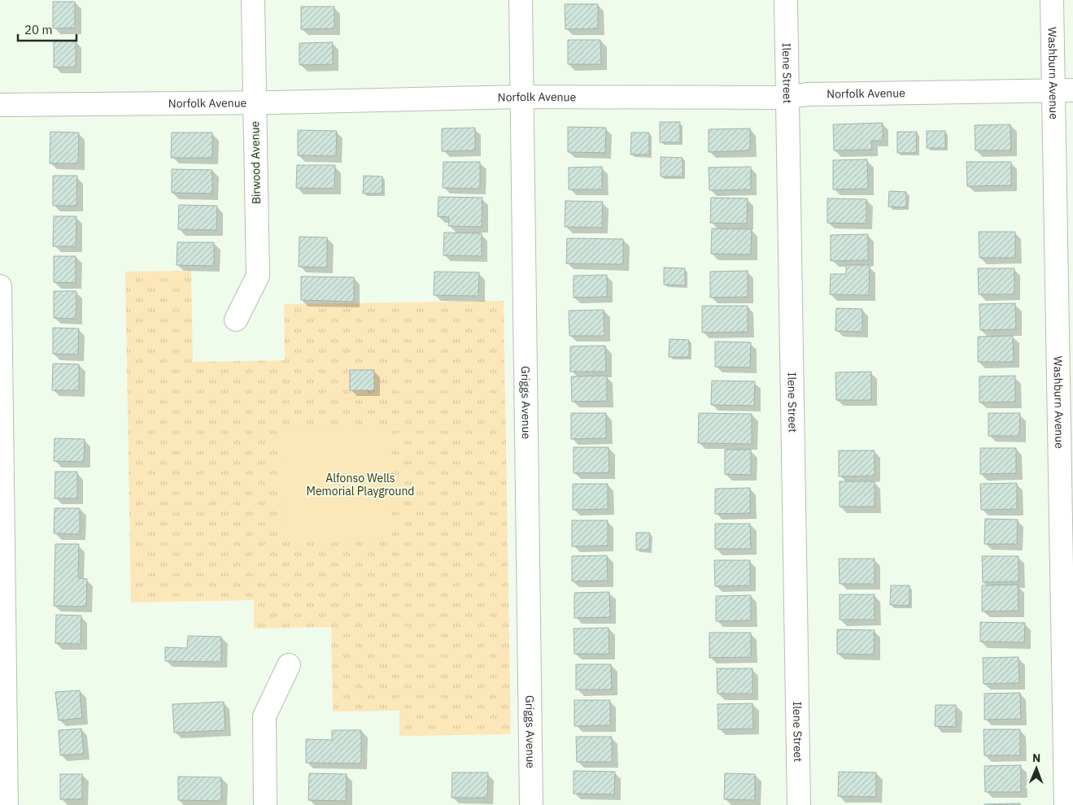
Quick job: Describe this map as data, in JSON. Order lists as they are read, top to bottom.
{
  "streets": {
    "street": [
      "Ilene Street",
      "Washburn Avenue",
      "Norfolk Avenue",
      "Birwood Avenue",
      "Griggs Avenue"
    ]
  },
  "crossings": [
    ["Ilene Street", "Norfolk Avenue"],
    ["Washburn Avenue", "Norfolk Avenue"],
    ["Norfolk Avenue", "Birwood Avenue"],
    ["Norfolk Avenue", "Griggs Avenue"]
  ],
  "parks": ["Alfonso Wells Memorial Playground"],
  "scale_bar": "20 m",
  "north": "top"
}
